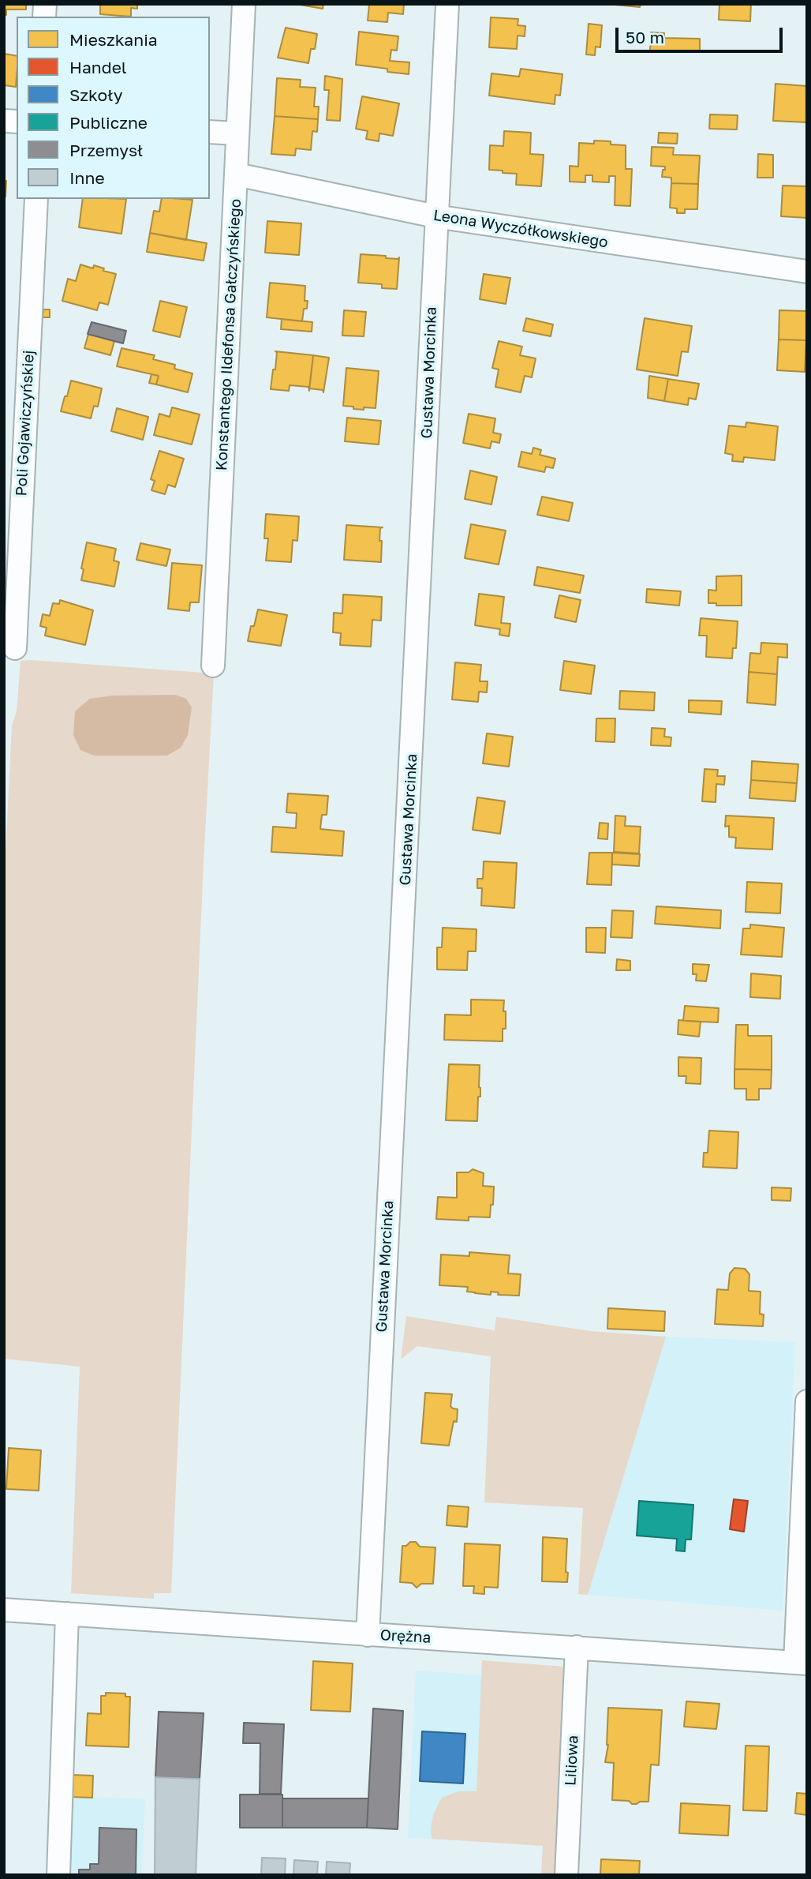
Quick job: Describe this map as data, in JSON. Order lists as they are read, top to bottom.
{
  "streets": {
    "street": [
      "Leona Wyczółkowskiego",
      "Konstantego Ildefonsa Gałczyńskiego",
      "Gustawa Morcinka",
      "Poli Gojawiczyńskiej",
      "Orężna",
      "Liliowa"
    ]
  },
  "crossings": [
    ["Leona Wyczółkowskiego", "Konstantego Ildefonsa Gałczyńskiego"],
    ["Leona Wyczółkowskiego", "Gustawa Morcinka"],
    ["Gustawa Morcinka", "Orężna"],
    ["Orężna", "Liliowa"]
  ],
  "legend": [
    "Mieszkania",
    "Handel",
    "Szkoły",
    "Publiczne",
    "Przemysł",
    "Inne"
  ],
  "scale_bar": "50 m"
}
